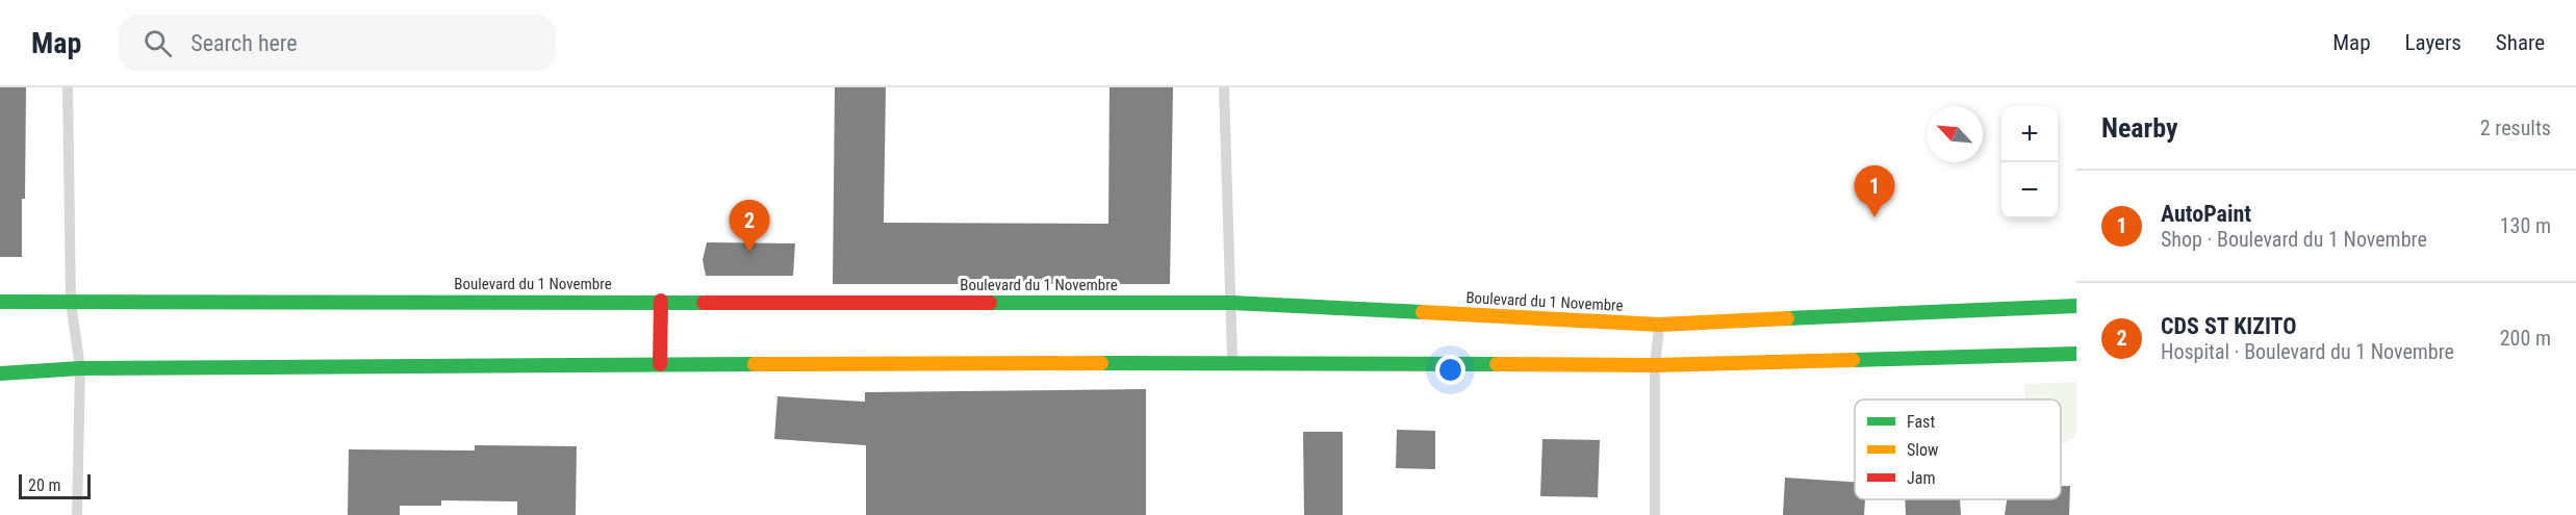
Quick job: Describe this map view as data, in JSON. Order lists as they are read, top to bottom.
{
  "streets": {
    "main road": ["Boulevard du 1 Novembre"]
  },
  "legend": ["Fast", "Slow", "Jam"],
  "scale_bar": "20 m",
  "north": "top left",
  "page": {
    "header": "Map",
    "search": "Search here",
    "nav": ["Map", "Layers", "Share"],
    "heading": ["Nearby", "2 results"],
    "map_buttons": ["+", "−"],
    "pins": ["1", "2"],
    "list": [
      {
        "mark": "1",
        "name": "AutoPaint",
        "note": "Shop · Boulevard du 1 Novembre",
        "value": "130 m"
      },
      {
        "mark": "2",
        "name": "CDS ST KIZITO",
        "note": "Hospital · Boulevard du 1 Novembre",
        "value": "200 m"
      }
    ],
    "scale": "20 m"
  }
}
